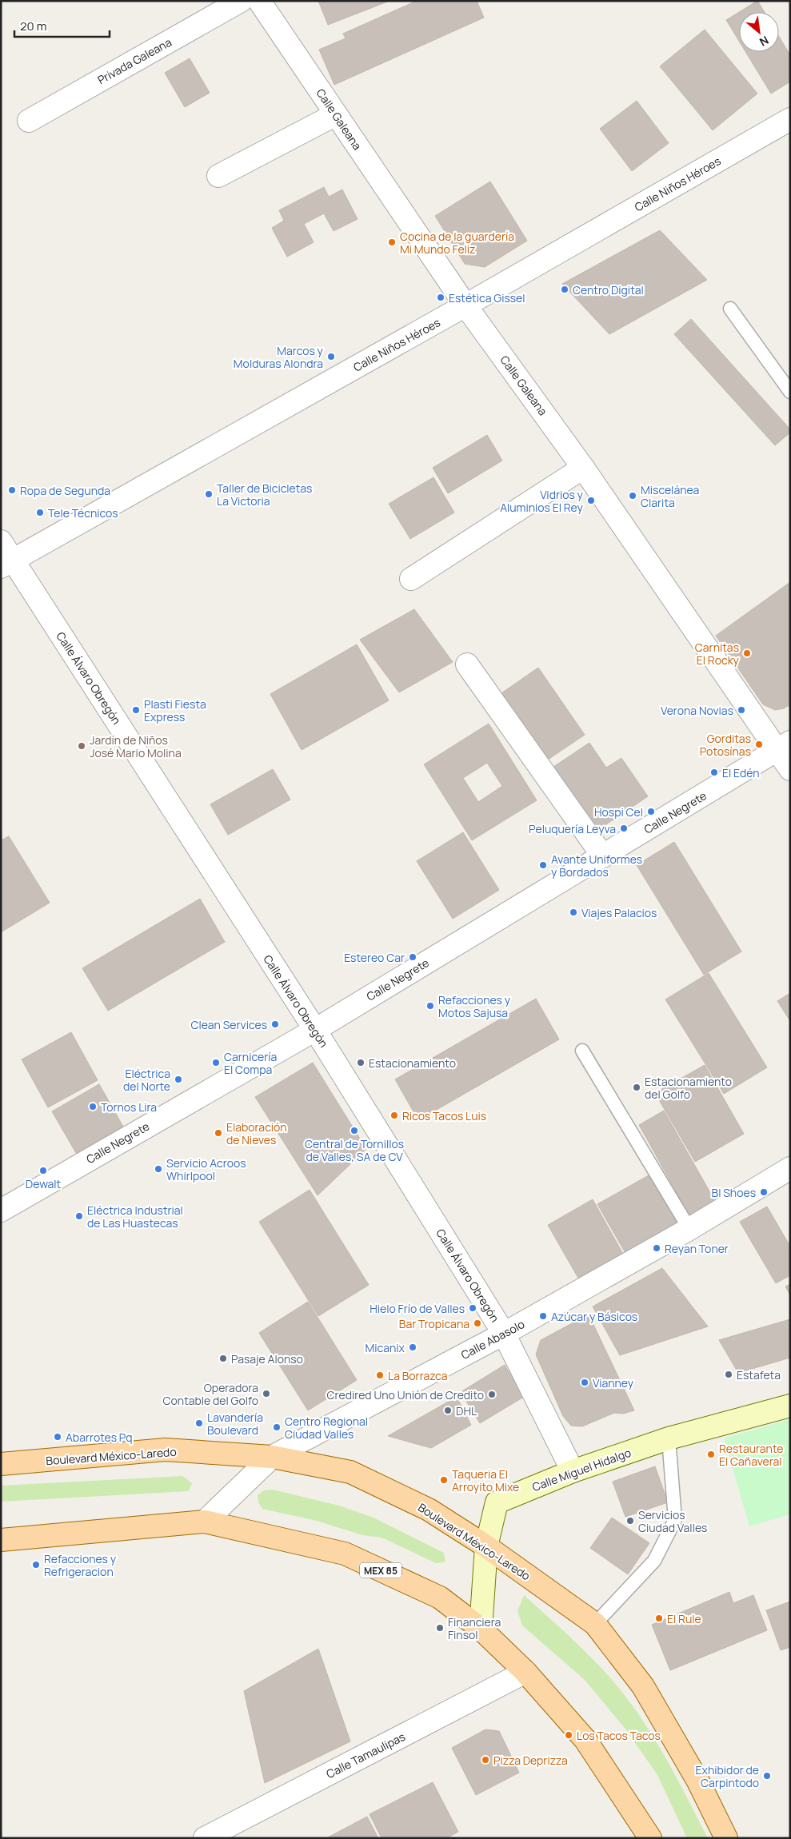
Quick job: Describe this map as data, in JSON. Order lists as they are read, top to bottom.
{
  "streets": {
    "main road": ["Boulevard México-Laredo", "MEX 85"],
    "street": [
      "Privada Galeana",
      "Calle Galeana",
      "Calle Niños Héroes",
      "Calle Álvaro Obregón",
      "Calle Negrete",
      "Calle Abasolo",
      "Calle Miguel Hidalgo",
      "Calle Tamaulipas"
    ]
  },
  "crossings": [
    ["Calle Galeana", "Calle Niños Héroes"],
    ["Calle Galeana", "Calle Negrete"],
    ["Calle Niños Héroes", "Calle Álvaro Obregón"],
    ["Calle Álvaro Obregón", "Calle Negrete"],
    ["Calle Álvaro Obregón", "Calle Abasolo"],
    ["Calle Álvaro Obregón", "Calle Miguel Hidalgo"],
    ["Calle Abasolo", "Boulevard México-Laredo"],
    ["Calle Abasolo", "MEX 85"],
    ["Boulevard México-Laredo", "Calle Miguel Hidalgo"],
    ["Calle Miguel Hidalgo", "MEX 85"],
    ["MEX 85", "Calle Tamaulipas"]
  ],
  "places": [
    "Cocina de la guardería Mi Mundo Feliz",
    "Centro Digital",
    "Estética Gissel",
    "Marcos y Molduras Alondra",
    "Ropa de Segunda",
    "Taller de Bicicletas La Victoria",
    "Miscelánea Clarita",
    "Vidrios y Aluminios El Rey",
    "Tele Técnicos",
    "Carnitas El Rocky",
    "Plasti Fiesta Express",
    "Verona Novias",
    "Gorditas Potosínas",
    "Jardín de Niños José Mario Molina",
    "El Edén",
    "Hospi Cel",
    "Peluquería Leyva",
    "Avante Uniformes y Bordados",
    "Viajes Palacios",
    "Estereo Car",
    "Refacciones y Motos Sajusa",
    "Clean Services",
    "Carnicería El Compa",
    "Estacionamiento",
    "Eléctrica del Norte",
    "Estacionamiento del Golfo",
    "Tornos Lira",
    "Ricos Tacos Luis",
    "Central de Tornillos de Valles, SA de CV",
    "Elaboración de Nieves",
    "Servicio Acroos Whirlpool",
    "Dewalt",
    "Bl Shoes",
    "Eléctrica Industrial de Las Huastecas",
    "Reyan Toner",
    "Hielo Frío de Valles",
    "Azúcar y Básicos",
    "Bar Tropicana",
    "Micanix",
    "Pasaje Alonso",
    "Estafeta",
    "La Borrazca",
    "Vianney",
    "Operadora Contable del Golfo",
    "Credired Uno Unión de Credito",
    "DHL",
    "Lavandería Boulevard",
    "Centro Regional Ciudad Valles",
    "Abarrotes Pq",
    "Restaurante El Cañaveral",
    "Taqueria El Arroyito Mixe",
    "Servicios Ciudad Valles",
    "Refacciones y Refrigeracion",
    "El Rule",
    "Financiera Finsol",
    "Los Tacos Tacos",
    "Pizza Deprizza",
    "Exhibidor de Carpintodo"
  ],
  "scale_bar": "20 m",
  "north": "bottom right"
}
